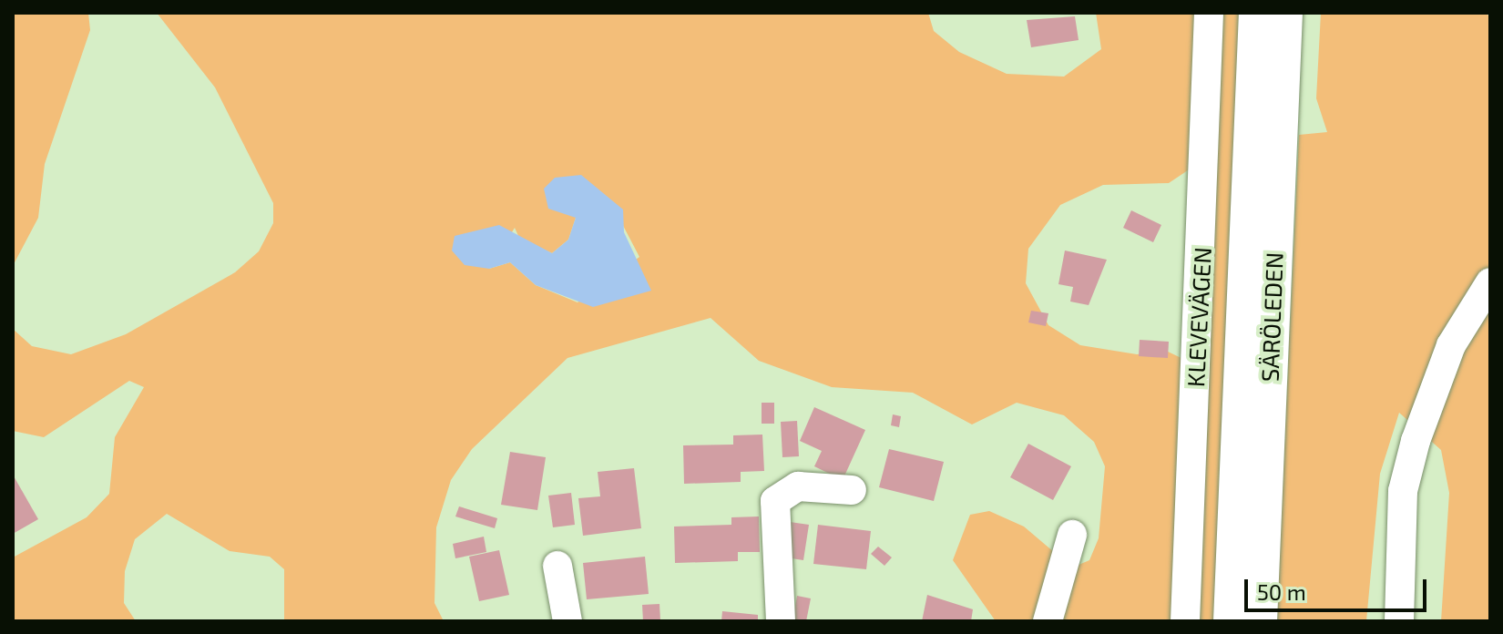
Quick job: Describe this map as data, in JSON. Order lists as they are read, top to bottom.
{
  "streets": {
    "main road": ["SÄRÖLEDEN"],
    "street": ["KLEVEVÄGEN"]
  },
  "scale_bar": "50 m"
}
